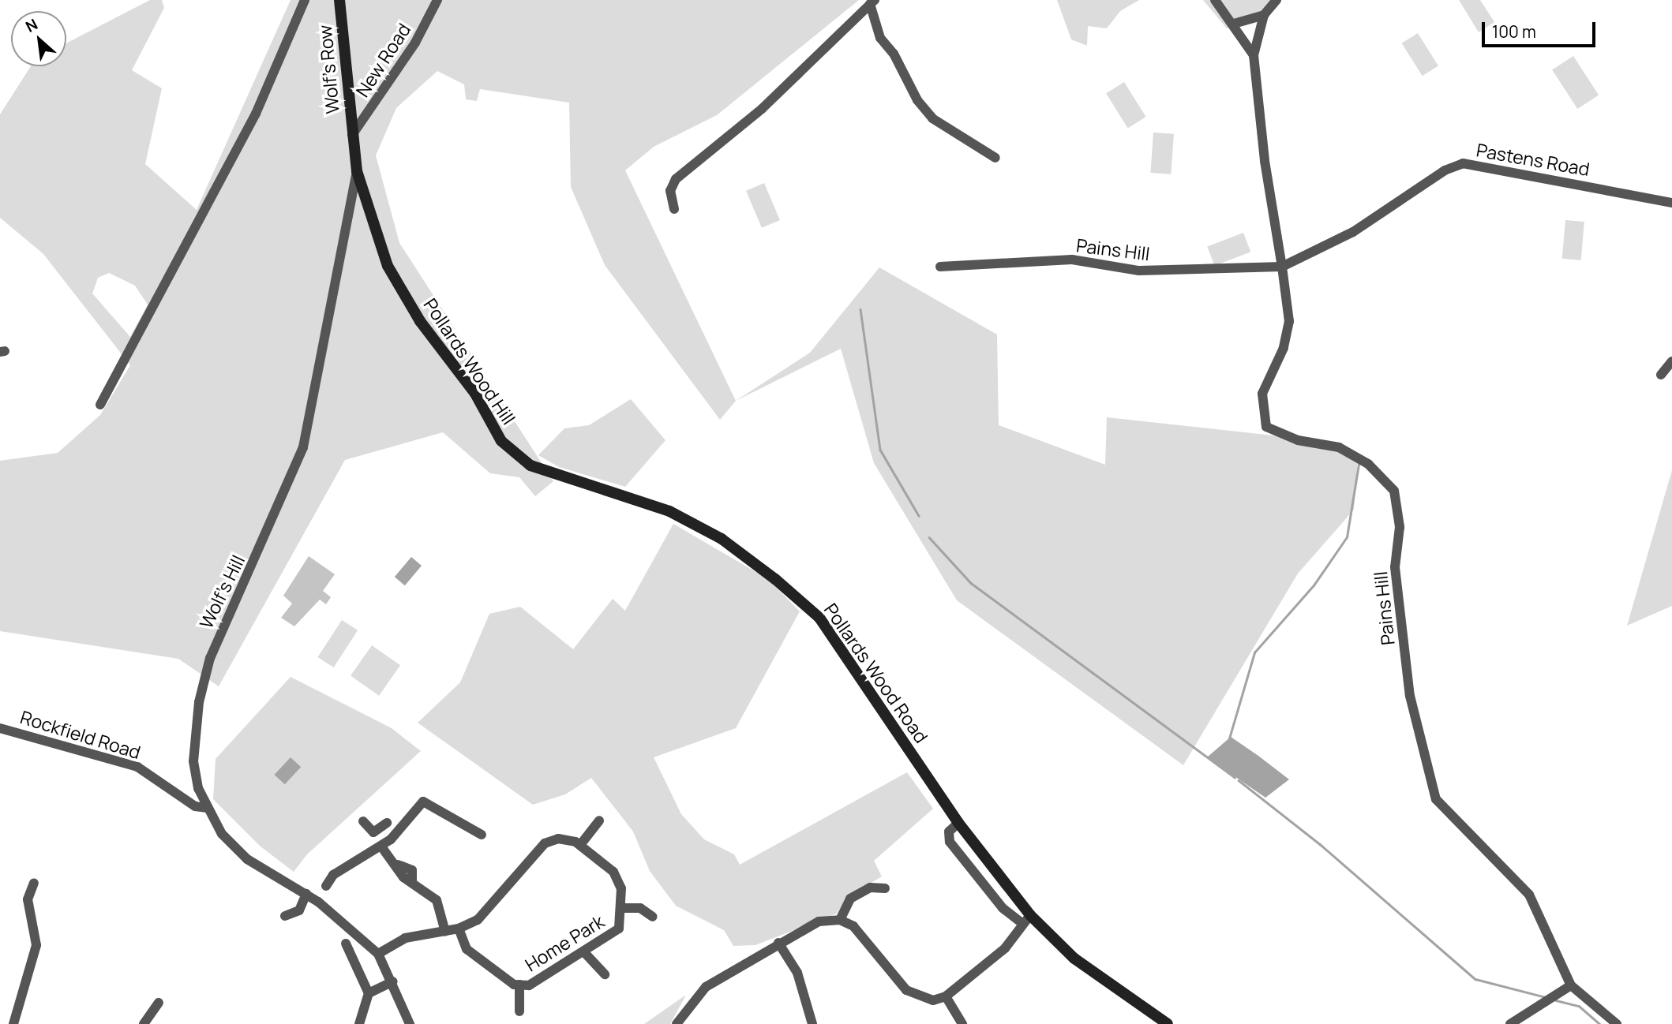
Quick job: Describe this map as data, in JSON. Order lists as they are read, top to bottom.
{
  "streets": {
    "street": [
      "New Road",
      "Wolf's Row",
      "Pastens Road",
      "Pains Hill",
      "Pollards Wood Hill",
      "Wolf's Hill",
      "Pollards Wood Road",
      "Rockfield Road",
      "Home Park"
    ]
  },
  "crossings": [
    ["New Road", "Wolf's Row"],
    ["New Road", "Pollards Wood Hill"],
    ["Wolf's Row", "Pollards Wood Hill"],
    ["Pastens Road", "Pains Hill"],
    ["Pollards Wood Hill", "Wolf's Hill"],
    ["Pollards Wood Hill", "Pollards Wood Road"],
    ["Wolf's Hill", "Rockfield Road"],
    ["Wolf's Hill", "Home Park"]
  ],
  "scale_bar": "100 m",
  "north": "top left"
}
